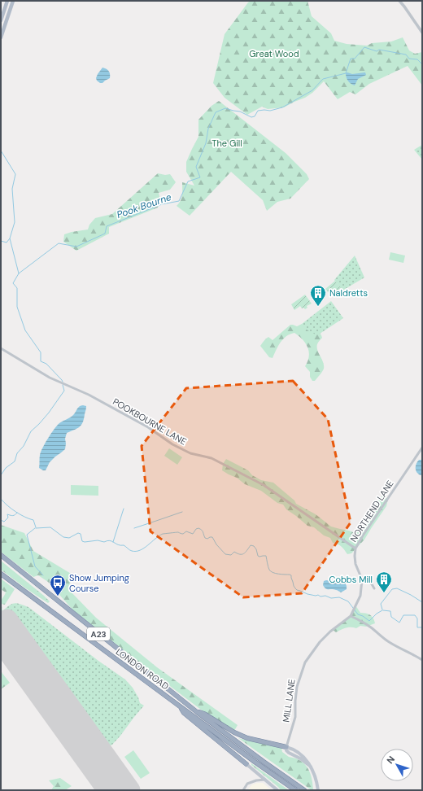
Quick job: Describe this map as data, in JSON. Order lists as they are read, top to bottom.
{
  "streets": {
    "highway": ["A23", "LONDON ROAD"],
    "street": ["POOKBOURNE LANE", "NORTHEND LANE", "MILL LANE"]
  },
  "crossings": [
    ["POOKBOURNE LANE", "NORTHEND LANE"],
    ["NORTHEND LANE", "MILL LANE"],
    ["A23", "LONDON ROAD"]
  ],
  "water": ["Pook Bourne"],
  "parks": ["Great Wood", "The Gill"],
  "places": {
    "building": ["Naldretts", "Cobbs Mill"],
    "bus stop": ["Show Jumping Course"]
  },
  "north": "top left"
}
